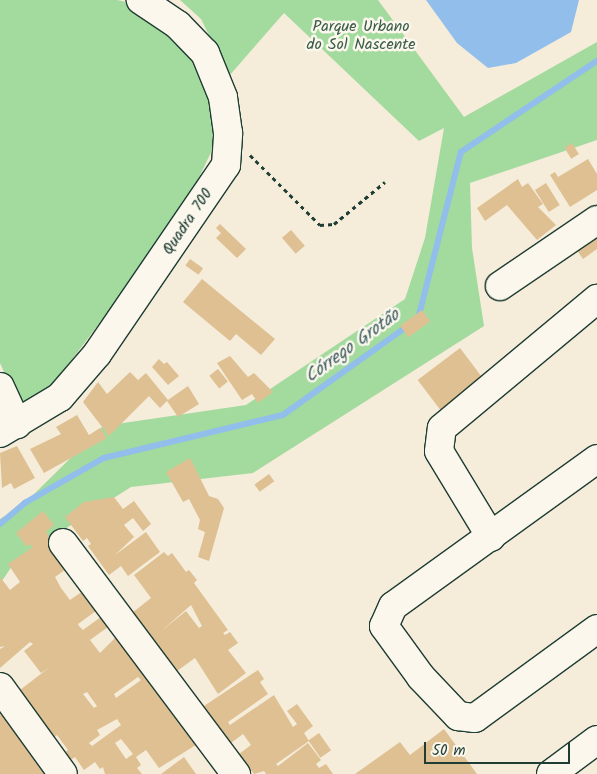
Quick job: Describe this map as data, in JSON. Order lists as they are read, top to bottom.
{
  "streets": {
    "street": ["Quadra 700"]
  },
  "water": ["Córrego Grotão"],
  "parks": ["Parque Urbano do Sol Nascente"],
  "scale_bar": "50 m"
}
